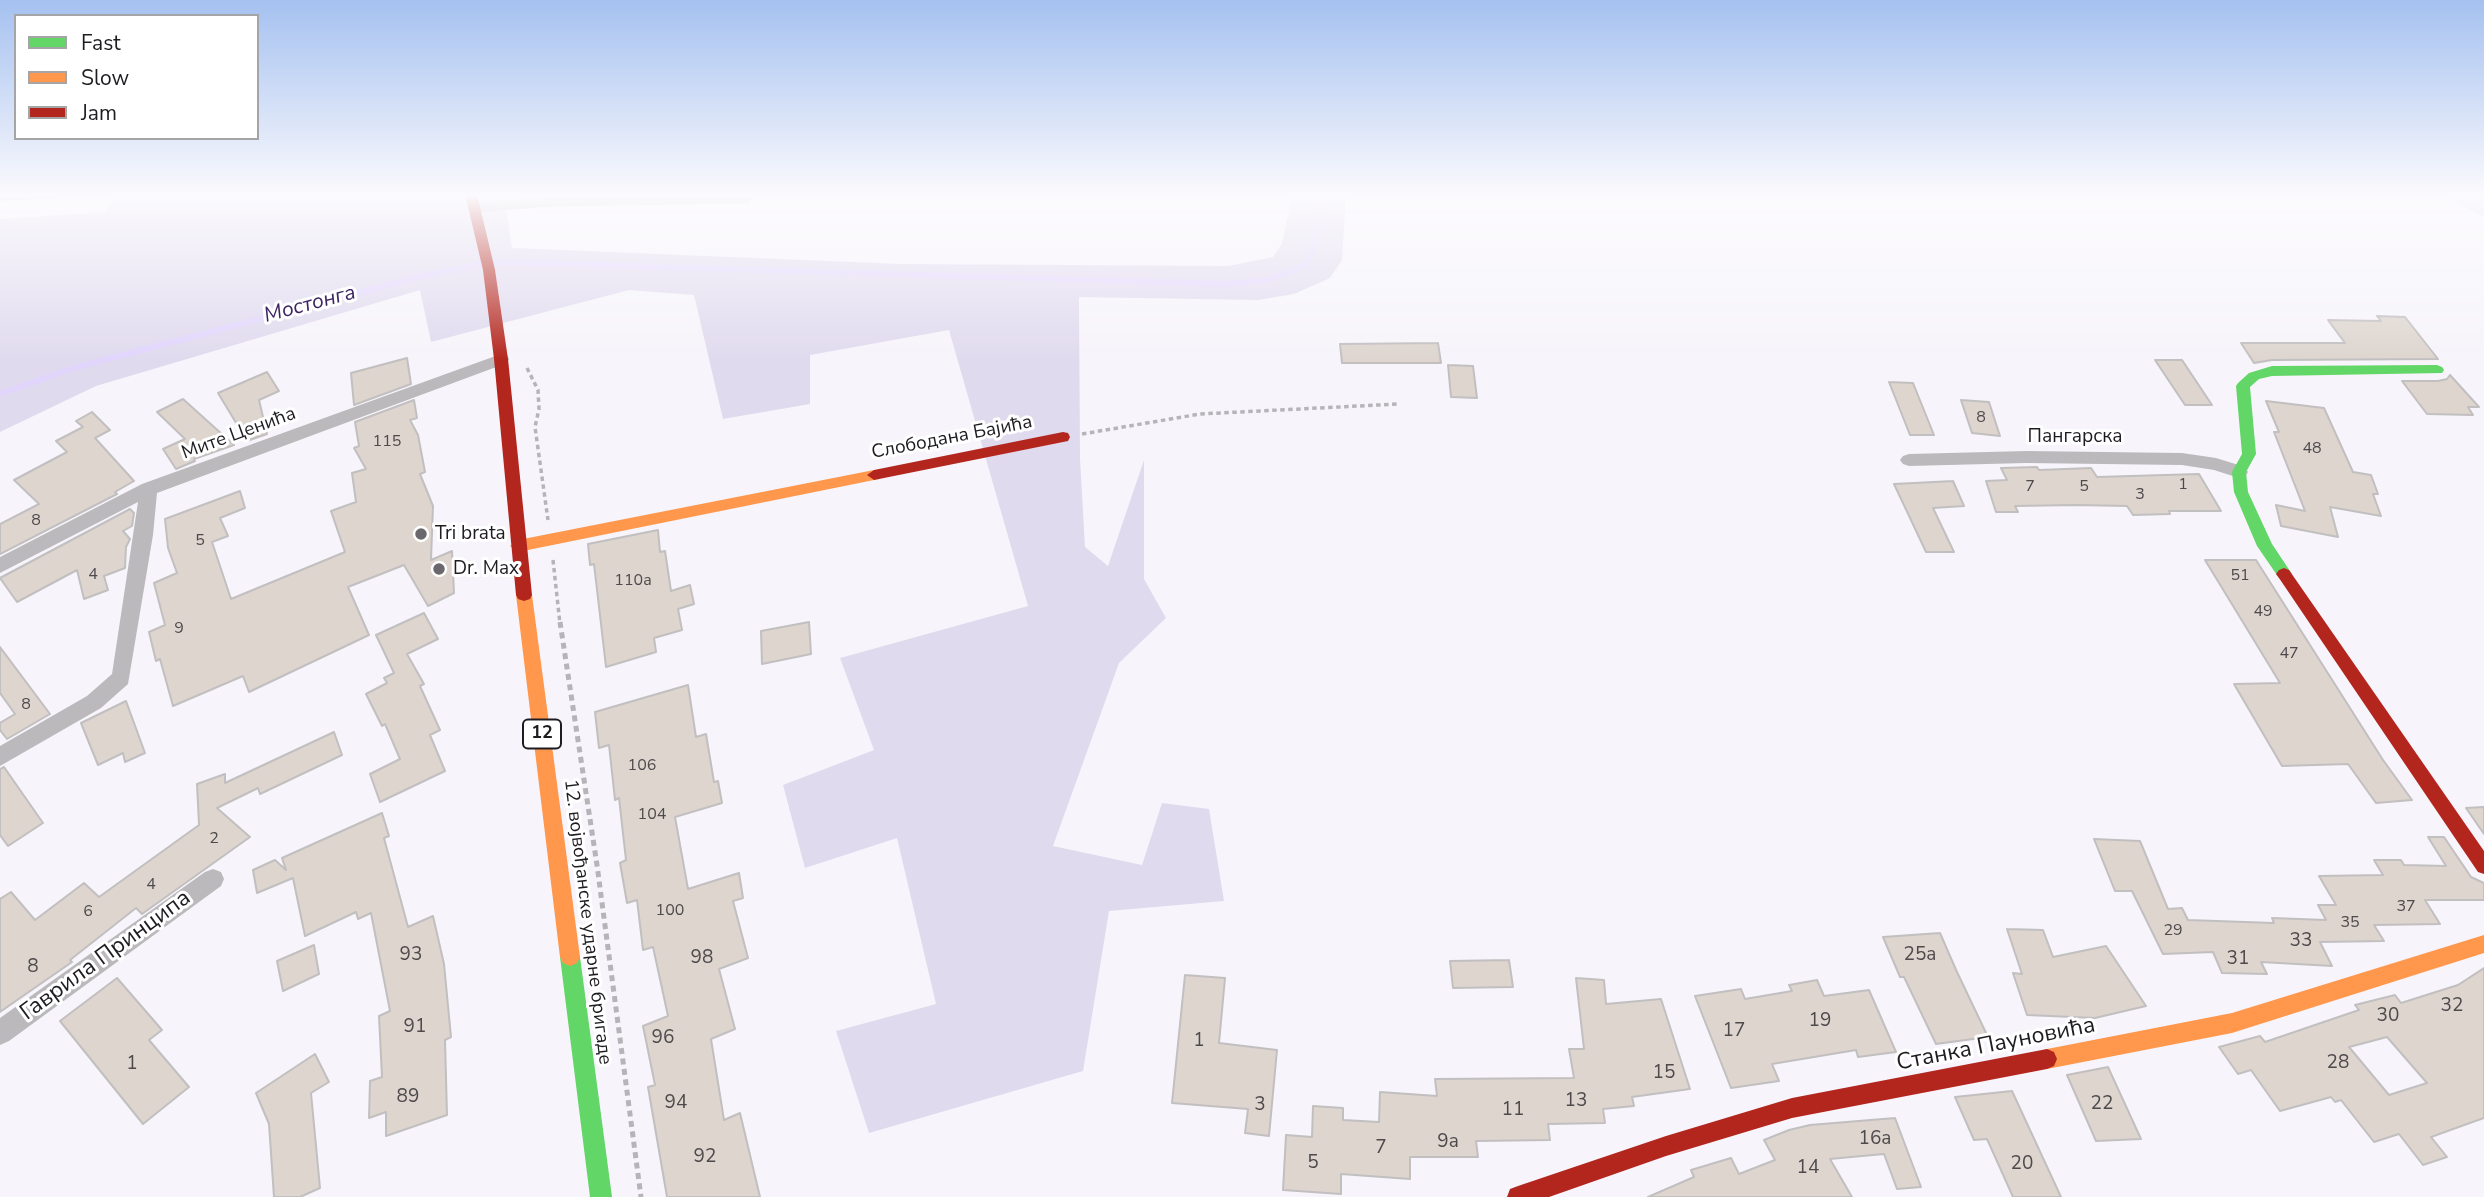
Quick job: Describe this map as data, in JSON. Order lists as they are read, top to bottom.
{
  "streets": {
    "street": [
      "Мите Ценића",
      "Пангарска",
      "Слободана Бајића",
      "12",
      "12. војвођанске ударне бригаде",
      "Гаврила Принципа",
      "Станка Пауновића"
    ]
  },
  "crossings": [
    ["Мите Ценића", "12. војвођанске ударне бригаде"],
    ["Слободана Бајића", "12. војвођанске ударне бригаде"]
  ],
  "water": ["Мостонга"],
  "places": ["Tri brata", "Dr. Max"],
  "house_numbers": [
    "8",
    "115",
    "48",
    "1",
    "7",
    "5",
    "3",
    "8",
    "5",
    "4",
    "51",
    "110a",
    "49",
    "9",
    "47",
    "8",
    "106",
    "104",
    "2",
    "4",
    "37",
    "100",
    "6",
    "35",
    "29",
    "33",
    "93",
    "25a",
    "98",
    "31",
    "8",
    "32",
    "30",
    "19",
    "91",
    "17",
    "96",
    "1",
    "28",
    "1",
    "15",
    "89",
    "13",
    "94",
    "22",
    "3",
    "11",
    "16a",
    "9a",
    "7",
    "92",
    "5",
    "20",
    "14"
  ],
  "legend": ["Fast", "Slow", "Jam"]
}
